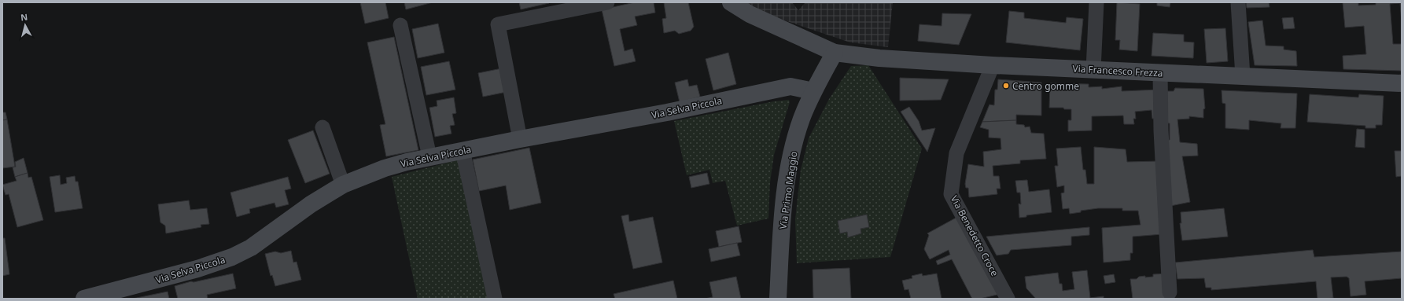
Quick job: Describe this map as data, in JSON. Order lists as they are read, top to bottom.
{
  "streets": {
    "street": [
      "Via Francesco Frezza",
      "Via Selva Piccola",
      "Via Primo Maggio",
      "Via Benedetto Croce"
    ]
  },
  "crossings": [
    ["Via Francesco Frezza", "Via Primo Maggio"],
    ["Via Francesco Frezza", "Via Benedetto Croce"],
    ["Via Selva Piccola", "Via Primo Maggio"]
  ],
  "places": ["Centro gomme"],
  "north": "top"
}
